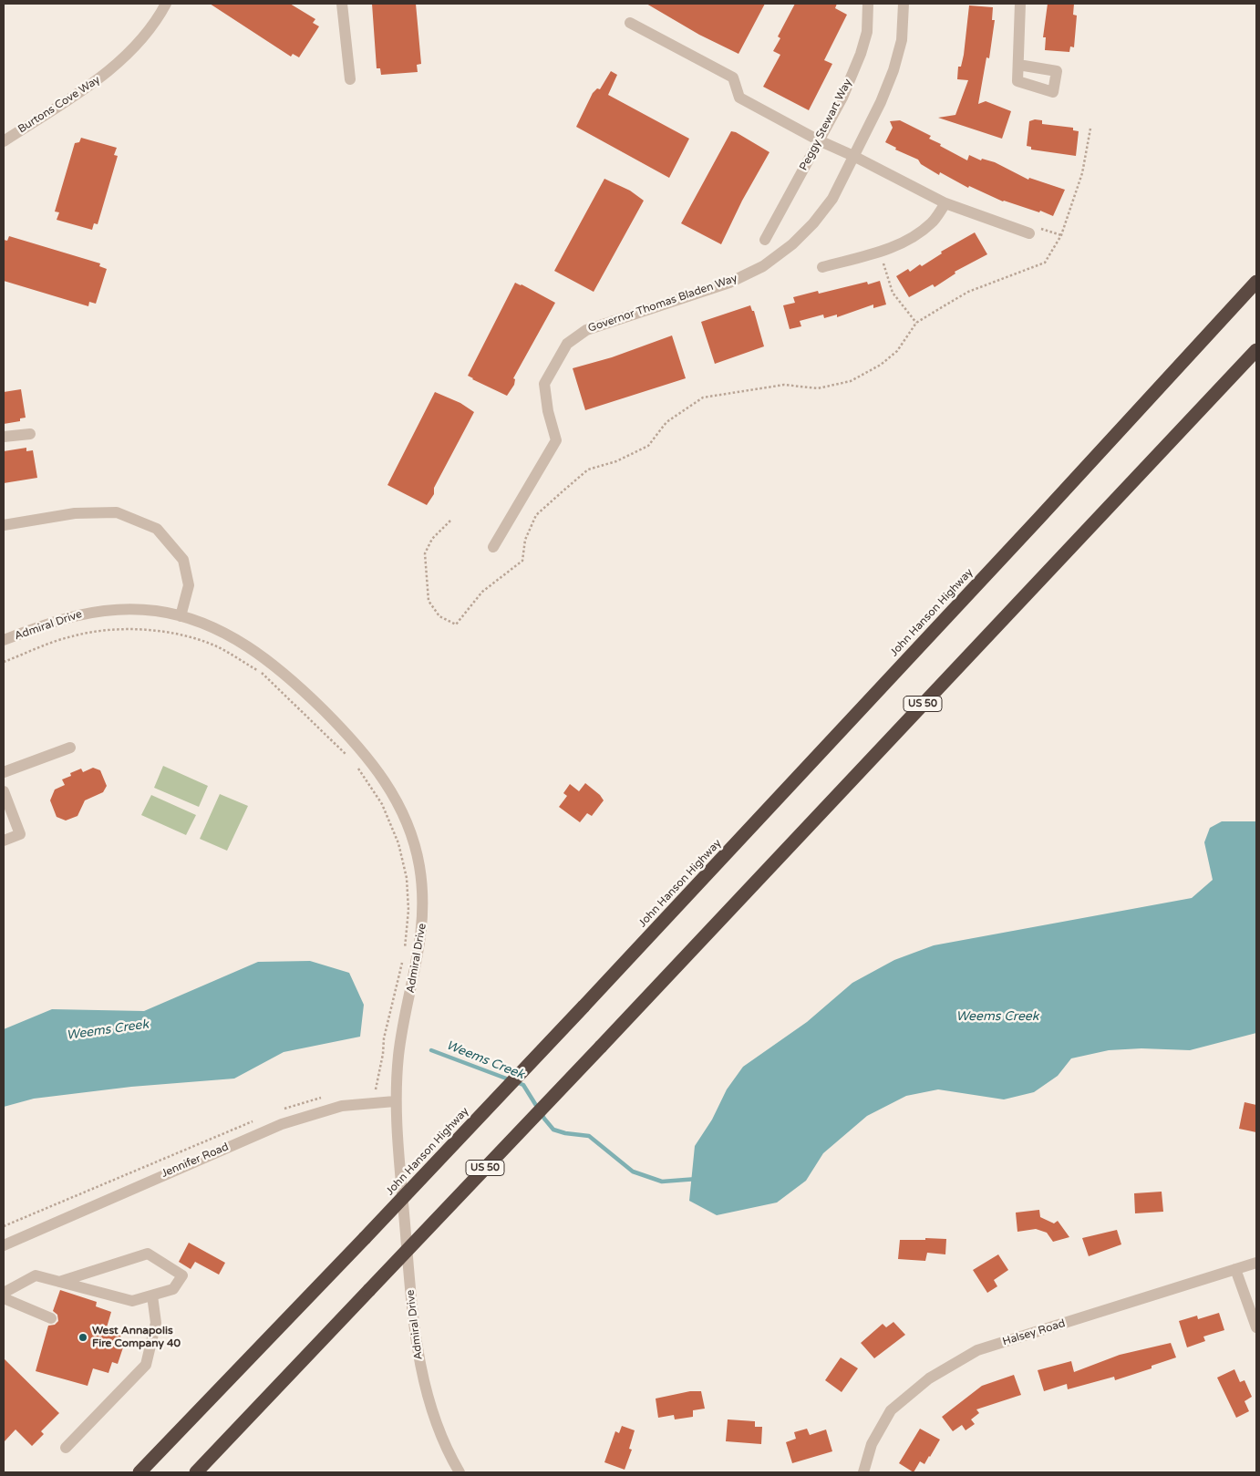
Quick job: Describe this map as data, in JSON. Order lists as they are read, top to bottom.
{
  "streets": {
    "highway": ["John Hanson Highway", "US 50"],
    "street": [
      "Burtons Cove Way",
      "Peggy Stewart Way",
      "Governor Thomas Bladen Way",
      "Admiral Drive",
      "Jennifer Road",
      "Halsey Road"
    ]
  },
  "crossings": [
    ["Admiral Drive", "Jennifer Road"]
  ],
  "water": ["Weems Creek"],
  "places": ["West Annapolis Fire Company 40"]
}
